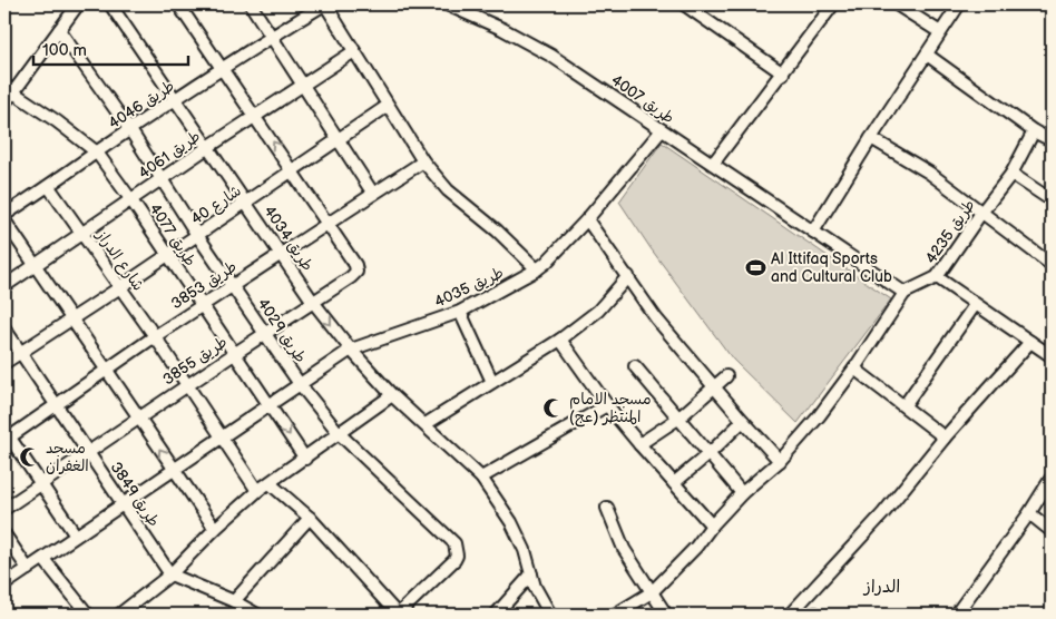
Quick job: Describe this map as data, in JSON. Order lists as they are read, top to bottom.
{
  "streets": {
    "street": [
      "طريق 4007",
      "طريق 4046",
      "طريق 4061",
      "شارع 40",
      "طريق 4235",
      "طريق 4077",
      "طريق 4034",
      "شارع الدراز",
      "طريق 3853",
      "طريق 4035",
      "طريق 4029",
      "طريق 3855",
      "طريق 3849"
    ]
  },
  "crossings": [
    ["طريق 4007", "طريق 4235"],
    ["طريق 4007", "طريق 4035"],
    ["طريق 4046", "طريق 4077"],
    ["طريق 4046", "طريق 4034"],
    ["طريق 4046", "شارع الدراز"],
    ["طريق 4046", "طريق 4029"],
    ["طريق 4061", "طريق 4077"],
    ["طريق 4061", "طريق 4034"],
    ["طريق 4061", "شارع الدراز"],
    ["طريق 4061", "طريق 4029"],
    ["شارع 40", "طريق 4077"],
    ["شارع 40", "طريق 4034"],
    ["شارع 40", "شارع الدراز"],
    ["شارع 40", "طريق 4029"],
    ["شارع 40", "طريق 3849"],
    ["طريق 4077", "طريق 3853"],
    ["طريق 4077", "طريق 4035"],
    ["طريق 4077", "طريق 3855"],
    ["طريق 4034", "طريق 3853"],
    ["طريق 4034", "طريق 4035"],
    ["طريق 4034", "طريق 3855"],
    ["شارع الدراز", "طريق 3853"],
    ["شارع الدراز", "طريق 4035"],
    ["شارع الدراز", "طريق 3855"],
    ["طريق 3853", "طريق 4029"],
    ["طريق 3853", "طريق 3855"],
    ["طريق 3853", "طريق 3849"],
    ["طريق 4035", "طريق 4029"],
    ["طريق 4035", "طريق 3849"],
    ["طريق 4029", "طريق 3855"],
    ["طريق 3855", "طريق 3849"]
  ],
  "districts": ["الدراز"],
  "places": {
    "sports": ["Al Ittifaq Sports and Cultural Club"],
    "mosque": ["مسجد الامام المنتظر (عج)", "مسجد الغفران"]
  },
  "scale_bar": "100 m"
}
